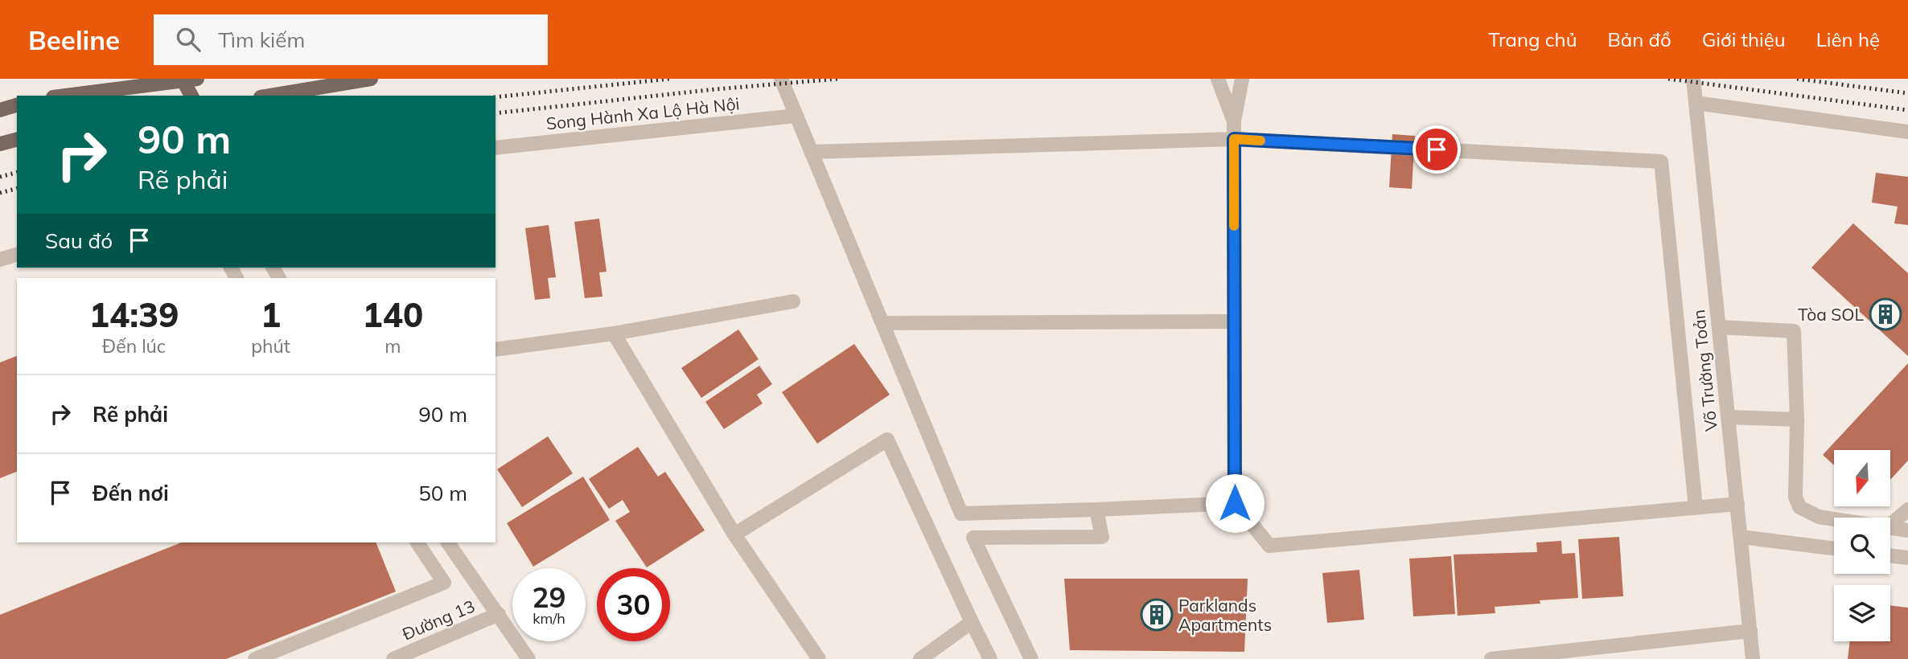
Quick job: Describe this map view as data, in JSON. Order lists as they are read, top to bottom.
{
  "streets": {
    "street": ["Song Hành Xa Lộ Hà Nội", "Võ Trường Toản", "Đường 13"]
  },
  "places": {
    "building": ["Tòa SOL", "Parklands Apartments"]
  },
  "north": "bottom",
  "page": {
    "header": "Beeline",
    "search": "Tìm kiếm",
    "nav": [
      "Trang chủ",
      "Bản đồ",
      "Giới thiệu",
      "Liên hệ"
    ],
    "turn": ["90 m", "Rẽ phải"],
    "then": "Sau đó",
    "eta": [
      "14:39",
      "Đến lúc",
      "1",
      "phút",
      "140",
      "m"
    ],
    "list": [
      {
        "name": "Rẽ phải",
        "value": "90 m"
      },
      {
        "name": "Đến nơi",
        "value": "50 m"
      }
    ],
    "speed": "29 km/h",
    "limit": "30"
  }
}
